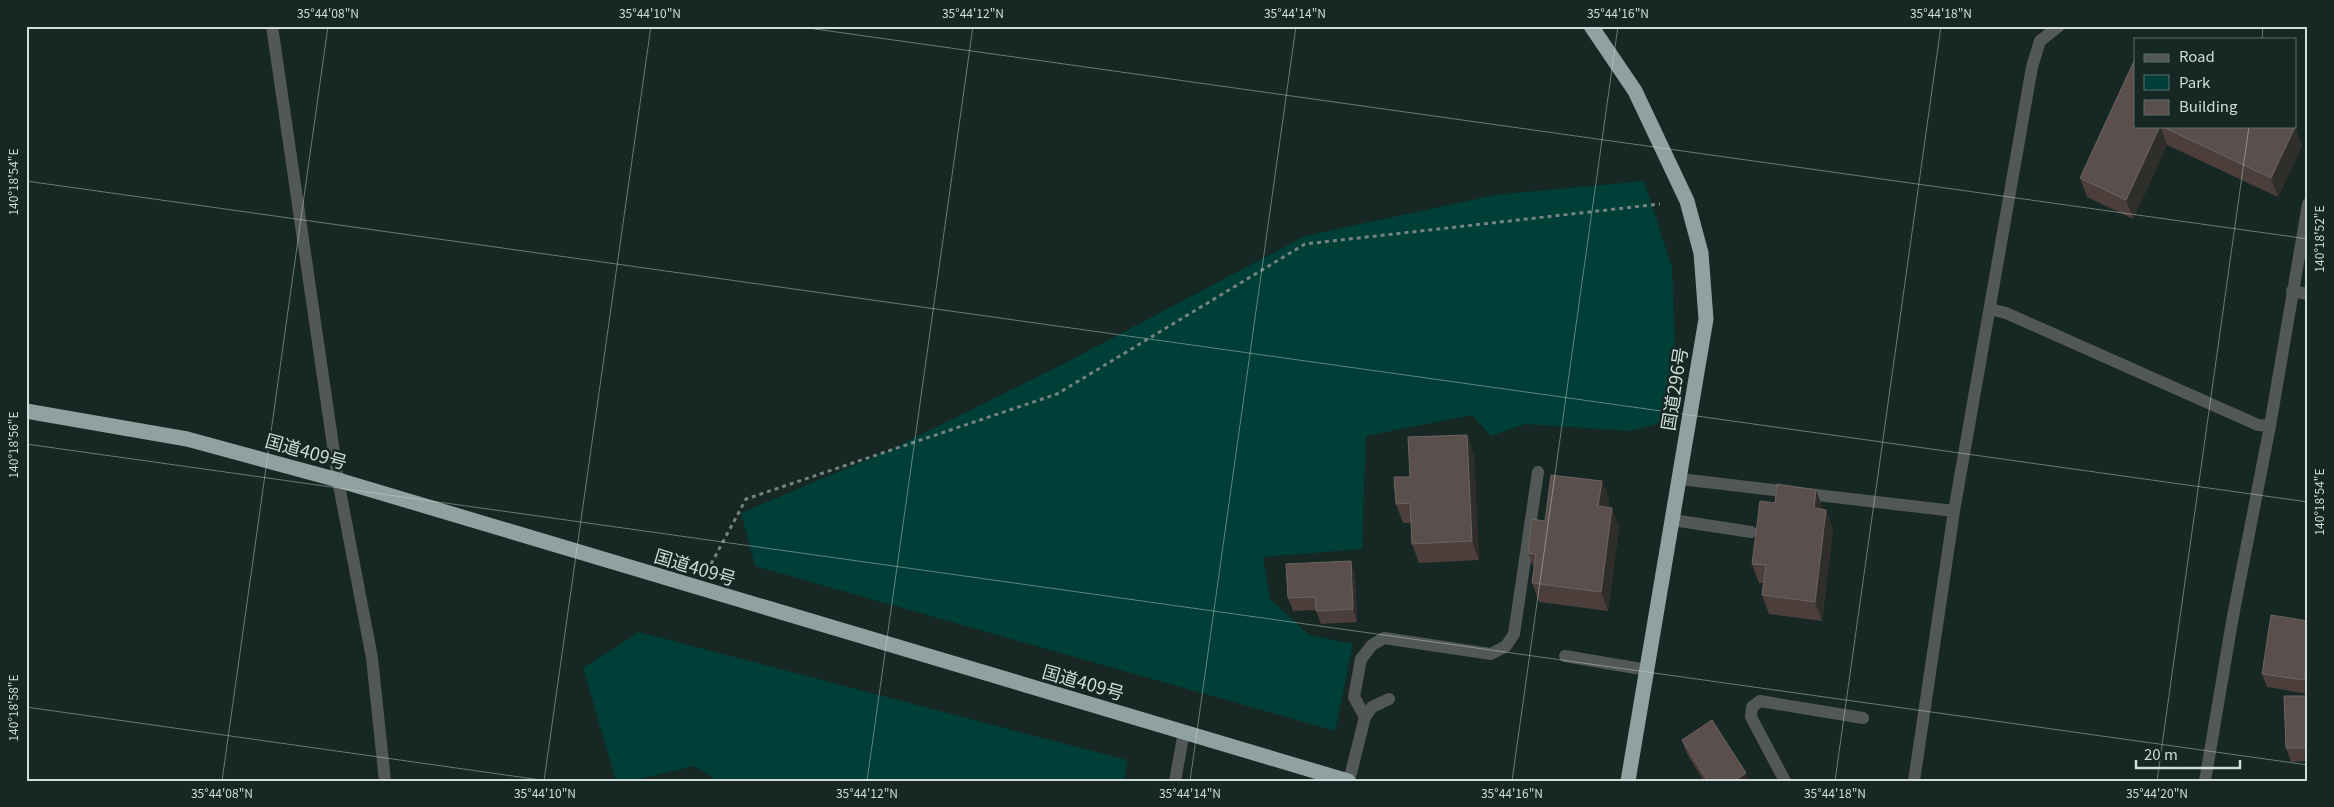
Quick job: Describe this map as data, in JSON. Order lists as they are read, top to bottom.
{
  "streets": {
    "highway": ["国道296号", "国道409号"]
  },
  "legend": ["Road", "Park", "Building"],
  "scale_bar": "20 m",
  "coordinates": [
    "35°44'08\"N",
    "35°44'10\"N",
    "35°44'12\"N",
    "35°44'14\"N",
    "35°44'16\"N",
    "35°44'18\"N",
    "140°18'54\"E",
    "140°18'52\"E",
    "140°18'56\"E",
    "140°18'58\"E",
    "35°44'20\"N"
  ]
}
